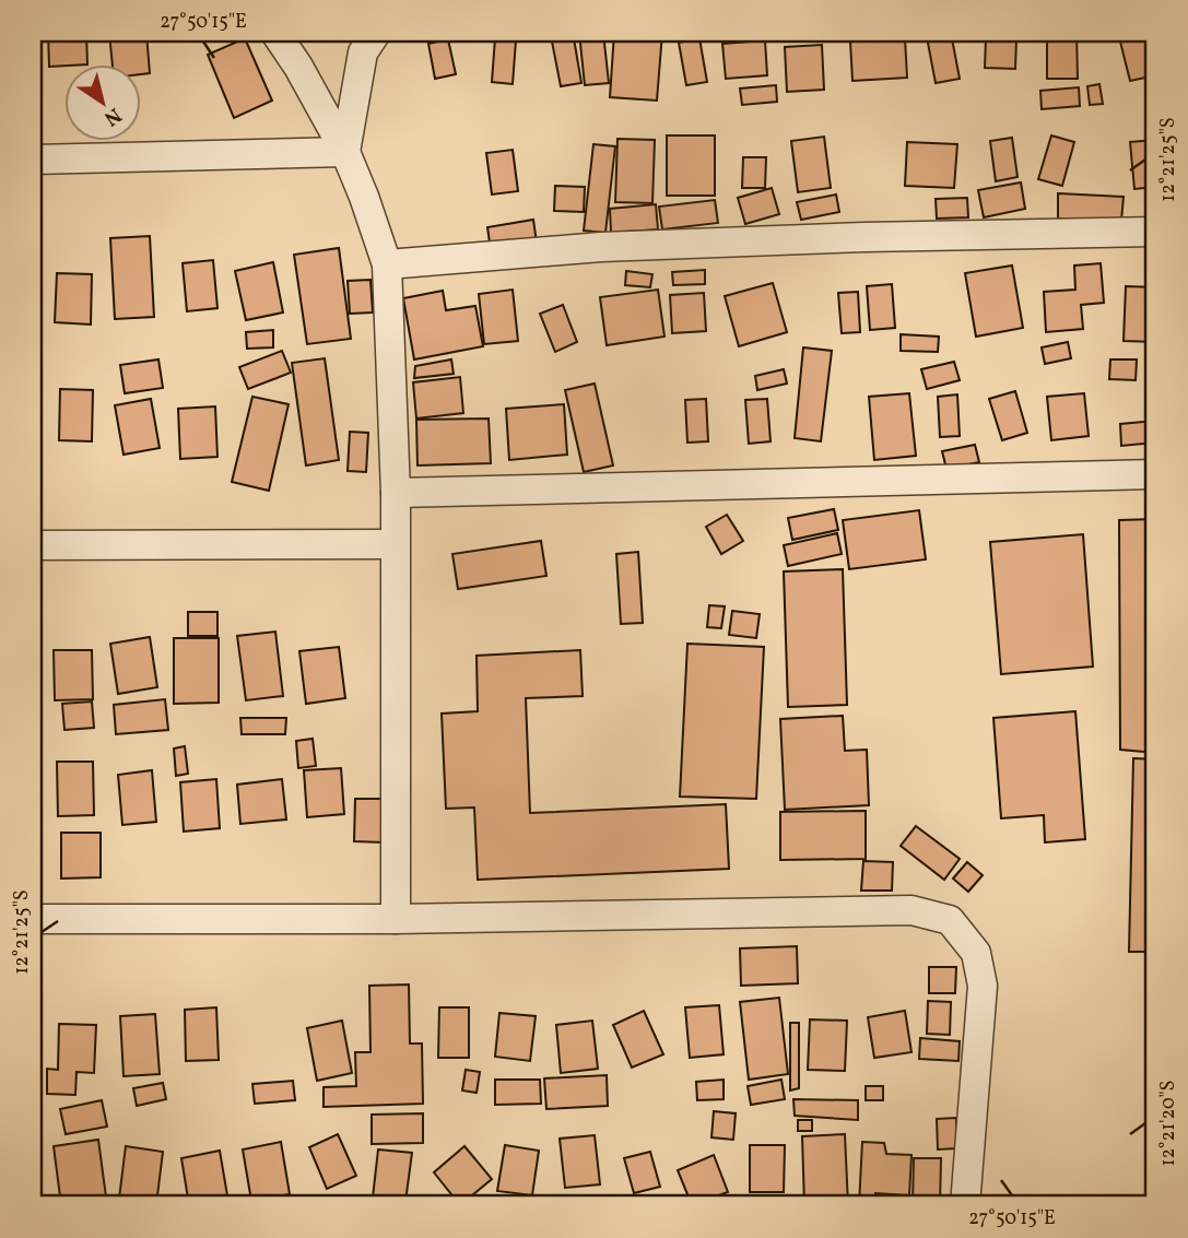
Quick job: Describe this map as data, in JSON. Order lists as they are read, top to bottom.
{
  "north": "bottom right",
  "coordinates": ["27°50'15\"E", "12°21'25\"S", "12°21'20\"S"]
}
